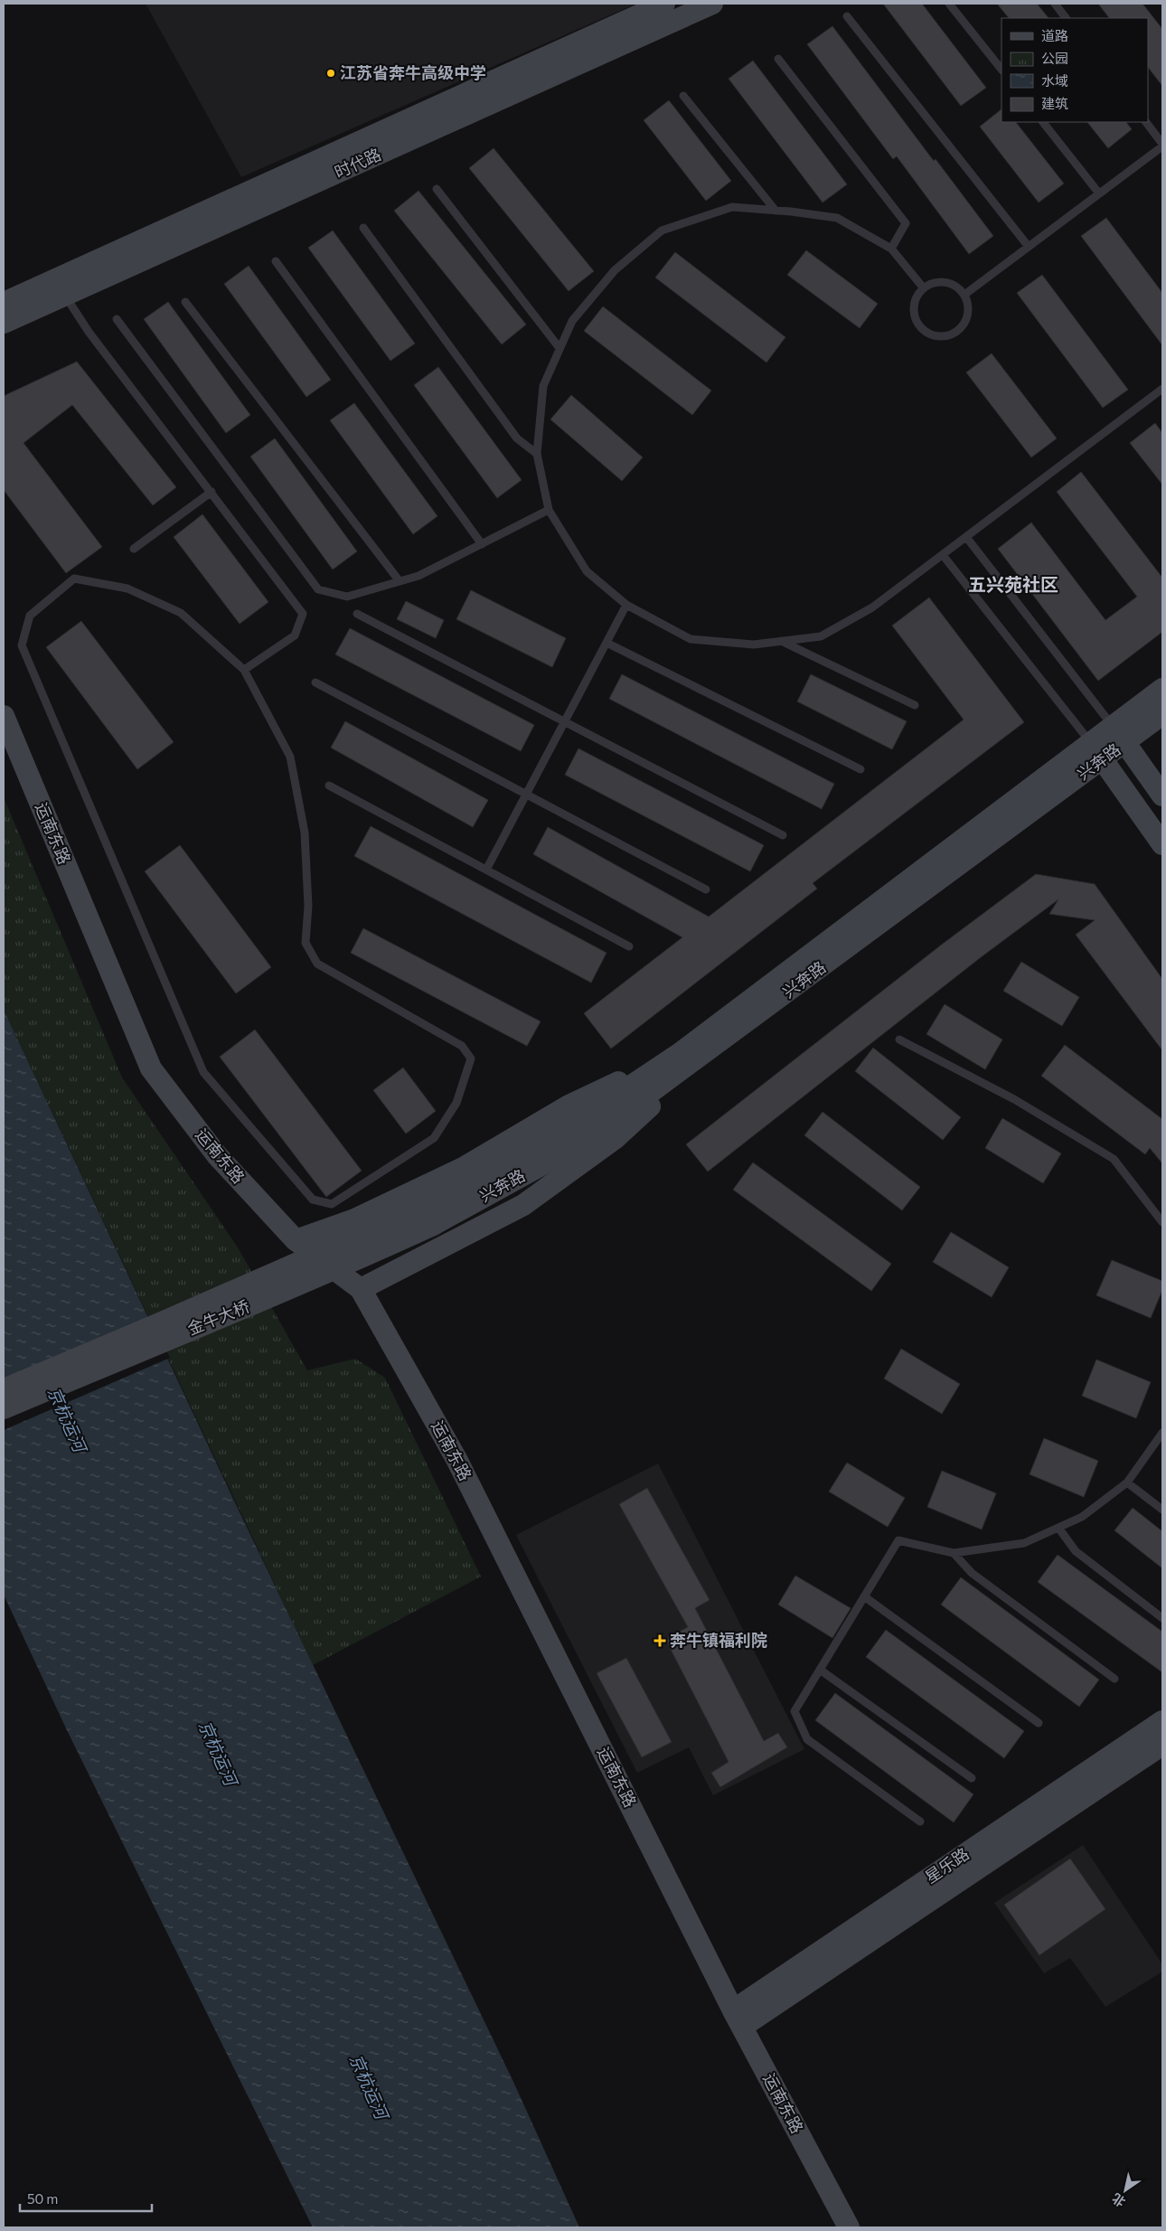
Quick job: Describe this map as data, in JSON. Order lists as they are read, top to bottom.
{
  "streets": {
    "street": [
      "时代路",
      "兴奔路",
      "运南东路",
      "金牛大桥",
      "星乐路"
    ]
  },
  "crossings": [
    ["兴奔路", "金牛大桥"],
    ["运南东路", "星乐路"]
  ],
  "districts": ["五兴苑社区"],
  "water": ["京杭运河"],
  "places": {
    "other": ["江苏省奔牛高级中学"],
    "health": ["奔牛镇福利院"]
  },
  "legend": [
    "道路",
    "公园",
    "水域",
    "建筑"
  ],
  "scale_bar": "50 m",
  "north": "bottom left"
}
